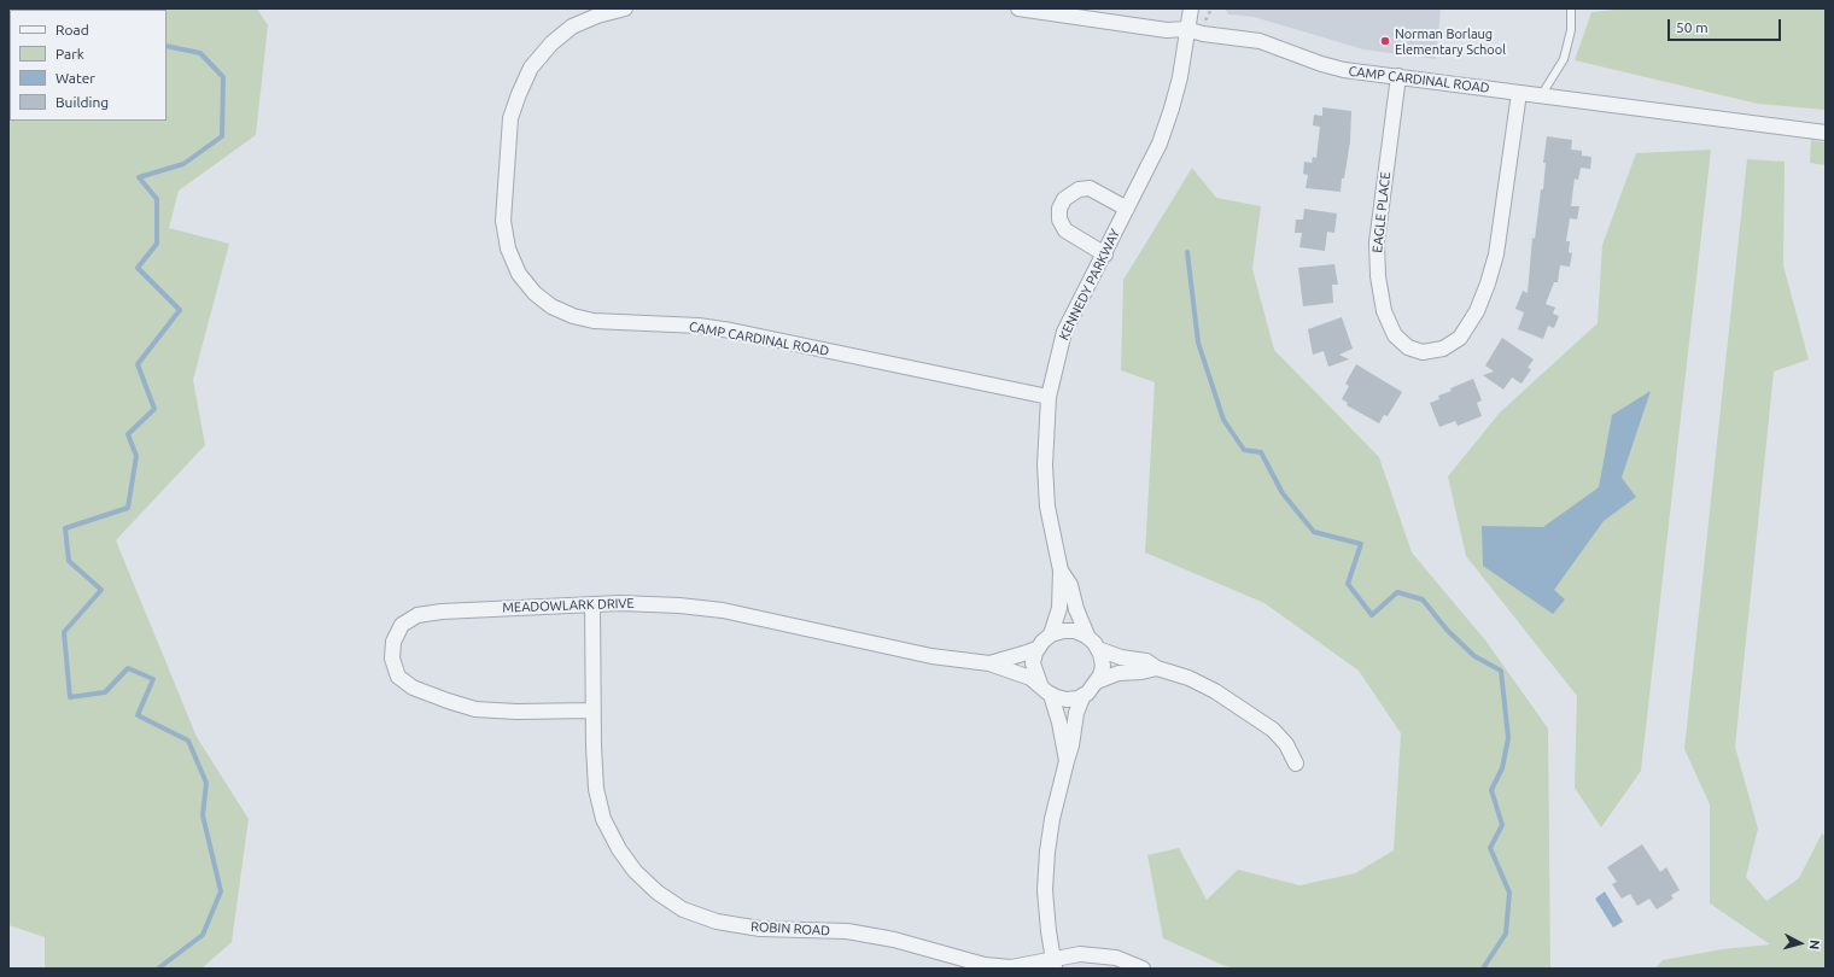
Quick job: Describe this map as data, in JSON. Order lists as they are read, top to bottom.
{
  "streets": {
    "street": [
      "CAMP CARDINAL ROAD",
      "EAGLE PLACE",
      "KENNEDY PARKWAY",
      "MEADOWLARK DRIVE",
      "ROBIN ROAD"
    ]
  },
  "crossings": [
    ["CAMP CARDINAL ROAD", "EAGLE PLACE"],
    ["CAMP CARDINAL ROAD", "KENNEDY PARKWAY"],
    ["KENNEDY PARKWAY", "MEADOWLARK DRIVE"],
    ["MEADOWLARK DRIVE", "ROBIN ROAD"]
  ],
  "places": ["Norman Borlaug Elementary School"],
  "legend": [
    "Road",
    "Park",
    "Water",
    "Building"
  ],
  "scale_bar": "50 m",
  "north": "right"
}
